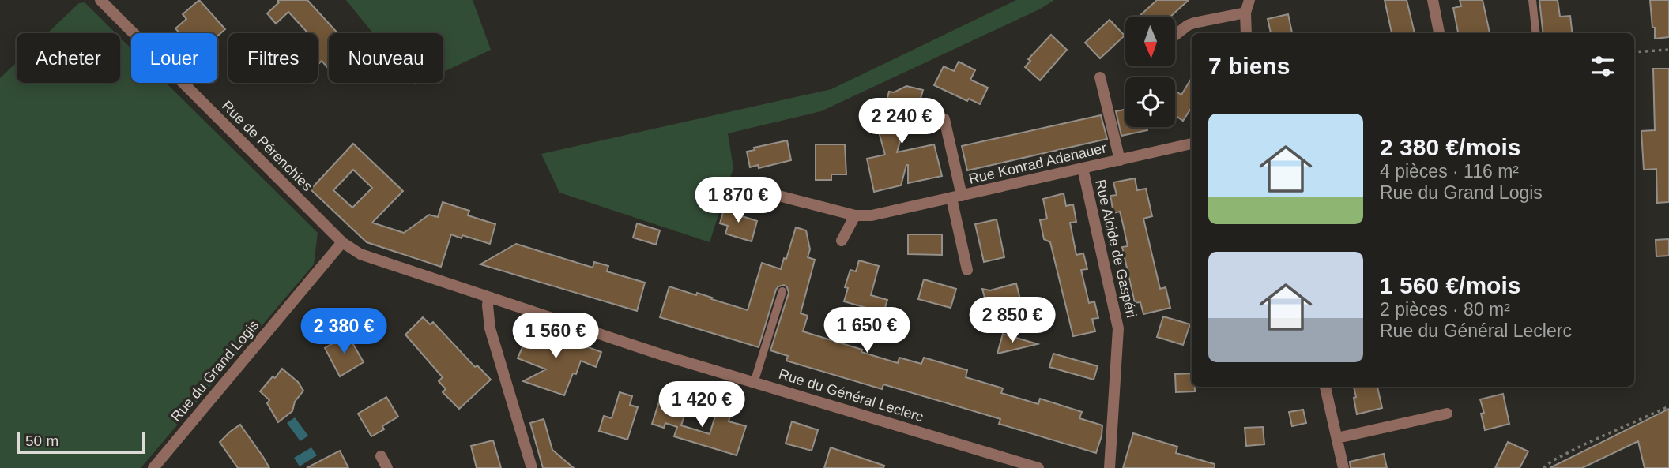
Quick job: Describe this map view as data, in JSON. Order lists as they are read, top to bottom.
{
  "streets": {
    "street": [
      "Rue de Pérenchies",
      "Rue Konrad Adenauer",
      "Rue Alcide de Gaspéri",
      "Rue du Grand Logis",
      "Rue du Général Leclerc"
    ]
  },
  "crossings": [
    ["Rue de Pérenchies", "Rue du Grand Logis"],
    ["Rue de Pérenchies", "Rue du Général Leclerc"],
    ["Rue Konrad Adenauer", "Rue Alcide de Gaspéri"],
    ["Rue du Grand Logis", "Rue du Général Leclerc"]
  ],
  "scale_bar": "50 m",
  "north": "bottom",
  "page": {
    "chip": [
      "Acheter",
      "Louer",
      "Filtres",
      "Nouveau"
    ],
    "heading": "7 biens",
    "price": [
      "2 240 €",
      "1 870 €",
      "2 850 €",
      "1 650 €",
      "2 380 €",
      "1 560 €",
      "1 420 €"
    ],
    "list": [
      {
        "name": "2 380 €/mois",
        "note": "4 pièces · 116 m² · Rue du Grand Logis"
      },
      {
        "name": "1 560 €/mois",
        "note": "2 pièces · 80 m² · Rue du Général Leclerc"
      }
    ],
    "scale": "50 m"
  }
}
